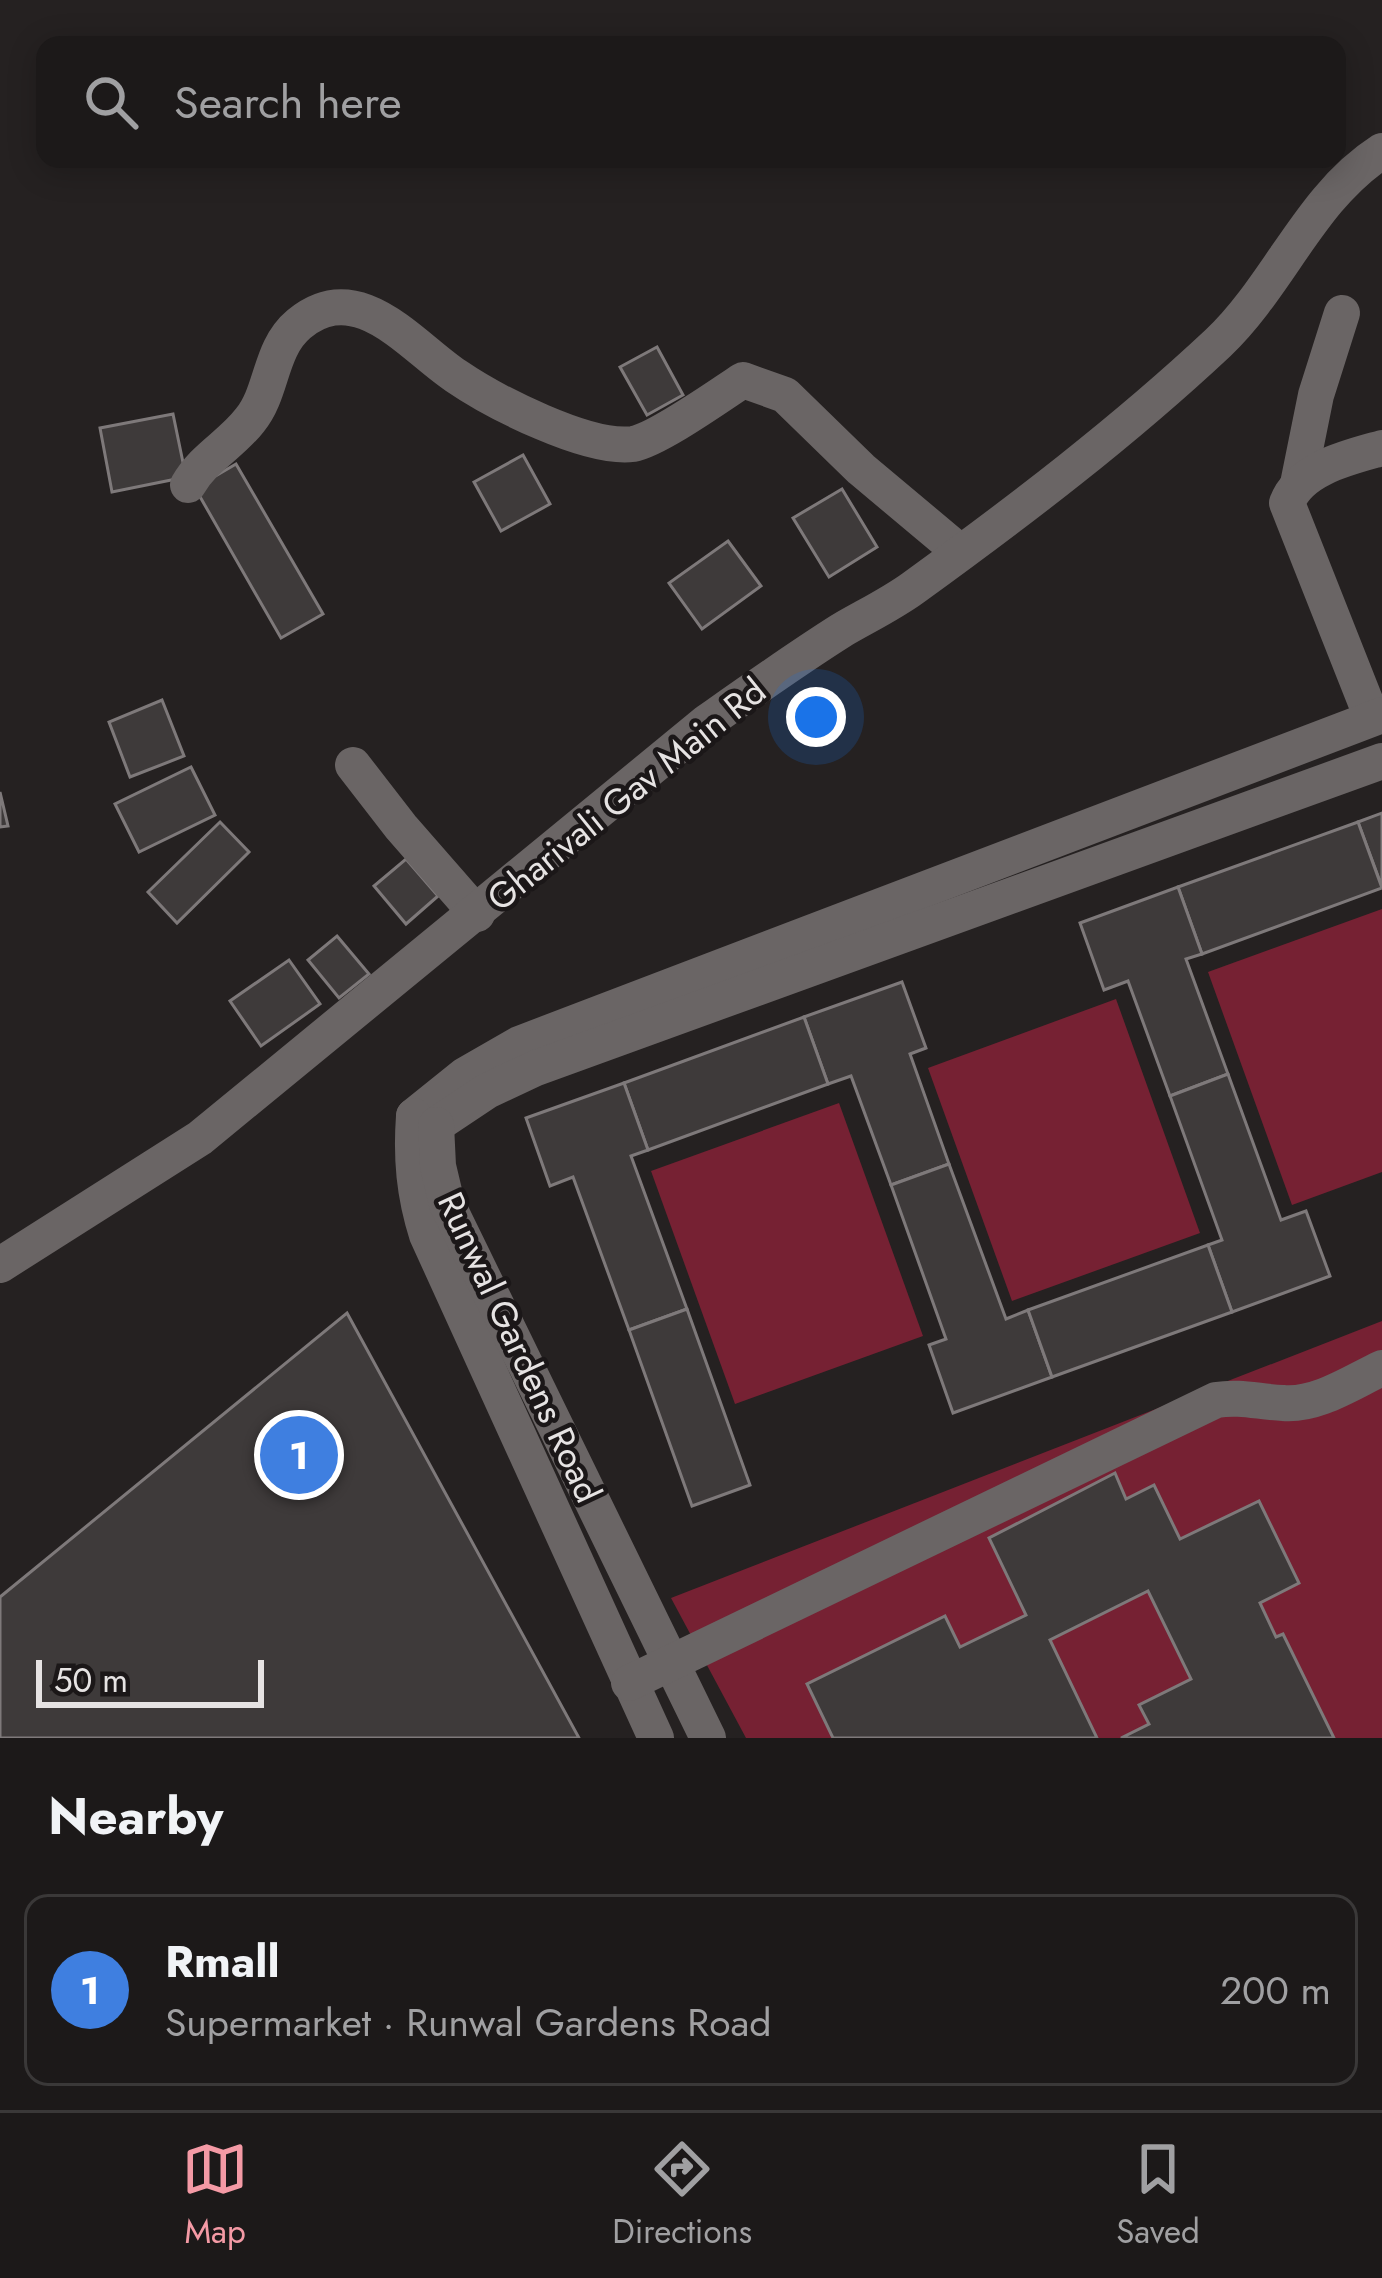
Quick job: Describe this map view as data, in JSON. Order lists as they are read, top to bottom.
{
  "streets": {
    "street": ["Gharivali Gav Main Rd", "Runwal Gardens Road"]
  },
  "scale_bar": "50 m",
  "page": {
    "search": "Search here",
    "pins": "1",
    "scale": "50 m",
    "heading": "Nearby",
    "list": [
      {
        "mark": "1",
        "name": "Rmall",
        "note": "Supermarket · Runwal Gardens Road",
        "value": "200 m"
      }
    ],
    "nav": ["Map", "Directions", "Saved"]
  }
}
